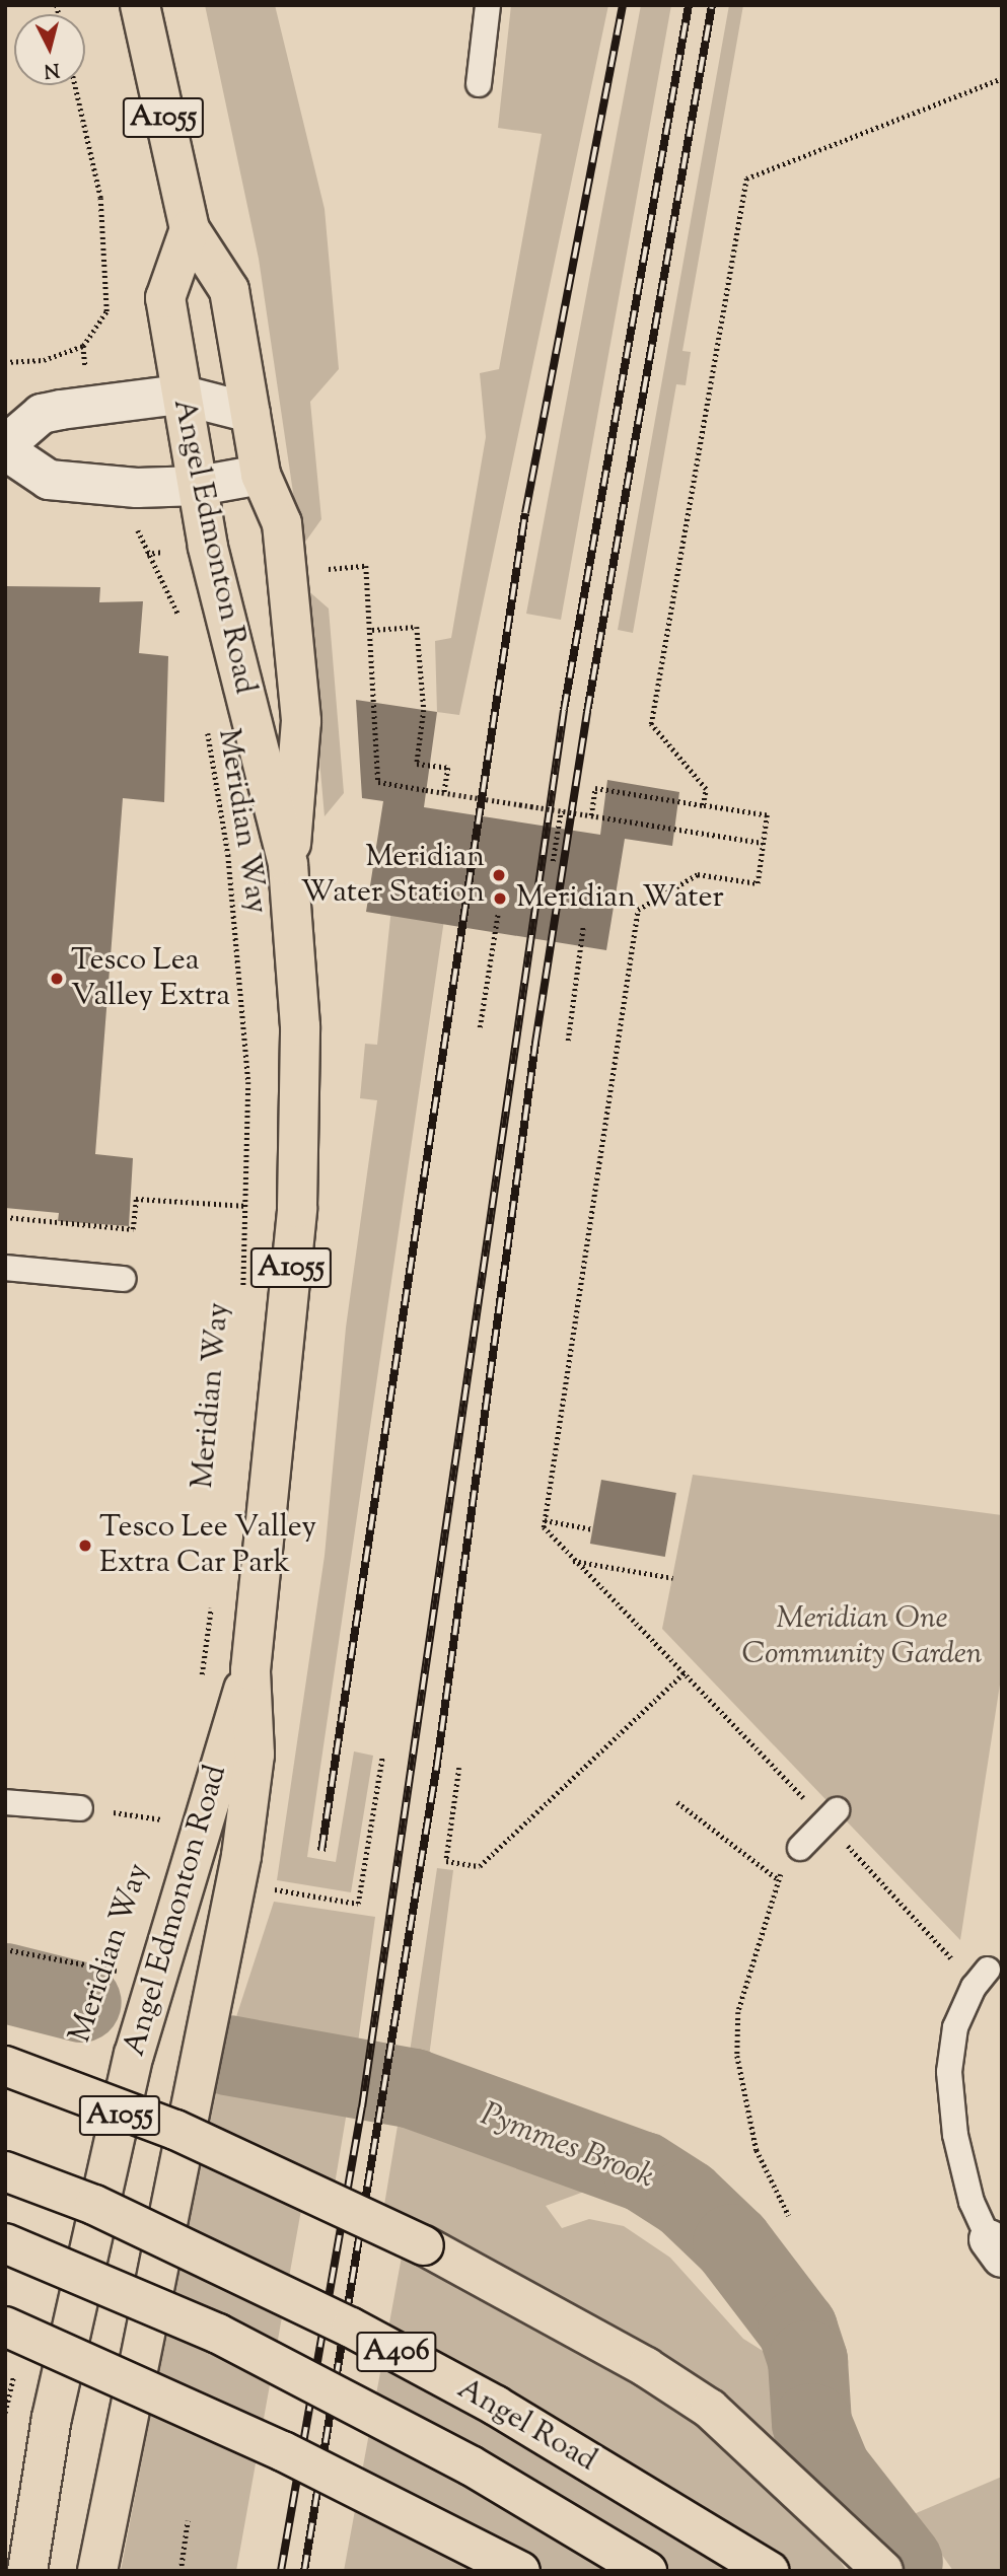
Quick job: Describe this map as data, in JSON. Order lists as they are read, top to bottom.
{
  "streets": {
    "main road": [
      "A1055",
      "Angel Edmonton Road",
      "A406",
      "Angel Road"
    ],
    "path": ["Meridian Way"]
  },
  "water": ["Pymmes Brook"],
  "parks": ["Meridian One Community Garden"],
  "places": [
    "Meridian Water Station",
    "Meridian Water",
    "Tesco Lea Valley Extra",
    "Tesco Lee Valley Extra Car Park"
  ],
  "north": "bottom"
}
